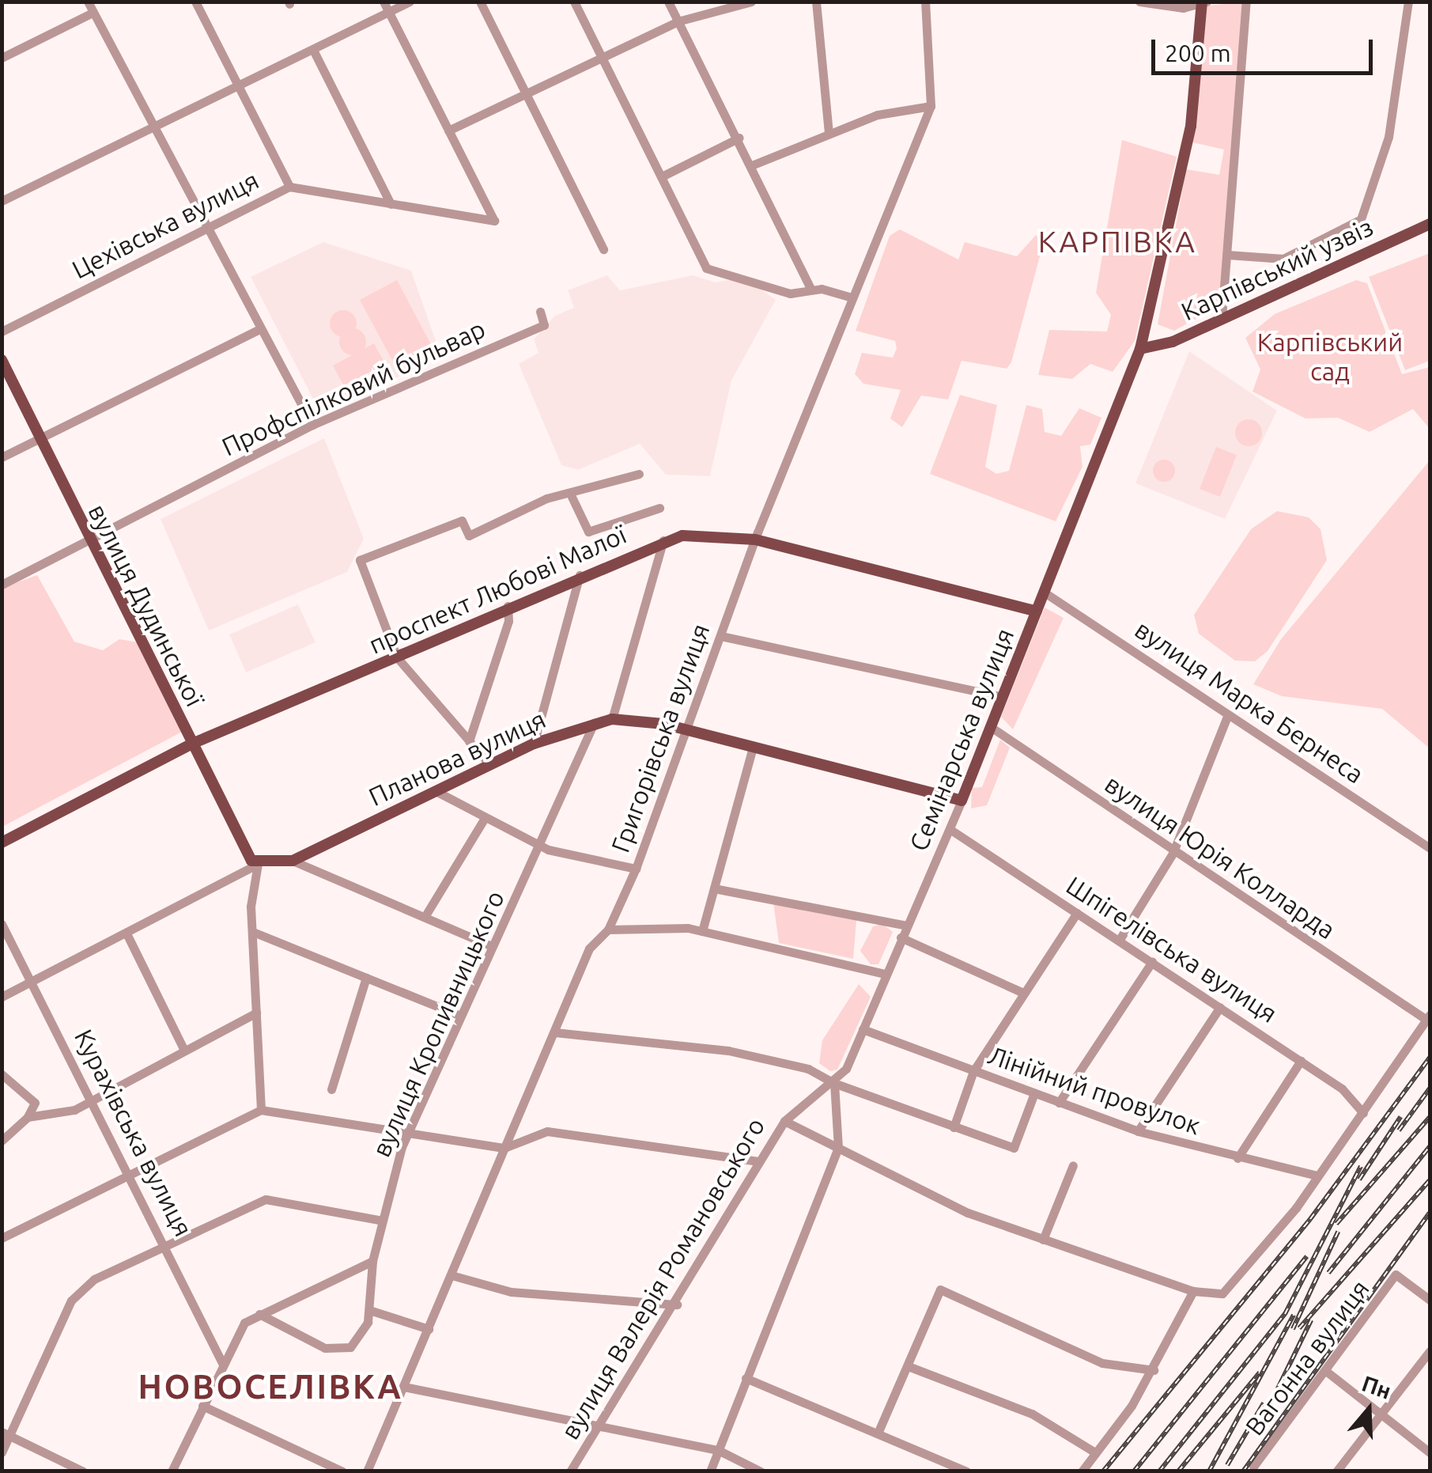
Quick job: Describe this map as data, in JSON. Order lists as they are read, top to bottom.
{
  "streets": {
    "main road": [
      "Карпівський узвіз",
      "проспект Любові Малої",
      "вулиця Дудинської",
      "Семінарська вулиця",
      "Планова вулиця"
    ],
    "street": [
      "Цехівська вулиця",
      "Профспілковий бульвар",
      "вулиця Марка Бернеса",
      "Григорівська вулиця",
      "вулиця Юрія Колларда",
      "Шпігелівська вулиця",
      "вулиця Кропивницького",
      "Лінійний провулок",
      "Курахівська вулиця",
      "вулиця Валерія Романовського",
      "Вагонна вулиця"
    ]
  },
  "crossings": [
    ["Карпівський узвіз", "Семінарська вулиця"],
    ["Профспілковий бульвар", "вулиця Дудинської"],
    ["проспект Любові Малої", "вулиця Дудинської"],
    ["проспект Любові Малої", "Григорівська вулиця"],
    ["проспект Любові Малої", "Семінарська вулиця"],
    ["вулиця Дудинської", "Планова вулиця"],
    ["вулиця Марка Бернеса", "Семінарська вулиця"],
    ["Григорівська вулиця", "Планова вулиця"],
    ["Семінарська вулиця", "Планова вулиця"],
    ["Семінарська вулиця", "вулиця Юрія Колларда"],
    ["Семінарська вулиця", "Шпігелівська вулиця"],
    ["Семінарська вулиця", "Лінійний провулок"],
    ["Семінарська вулиця", "вулиця Валерія Романовського"],
    ["Планова вулиця", "вулиця Кропивницького"],
    ["Планова вулиця", "Курахівська вулиця"]
  ],
  "districts": ["КАРПІВКА", "НОВОСЕЛІВКА"],
  "parks": ["Карпівський сад"],
  "scale_bar": "200 m",
  "north": "top"
}
